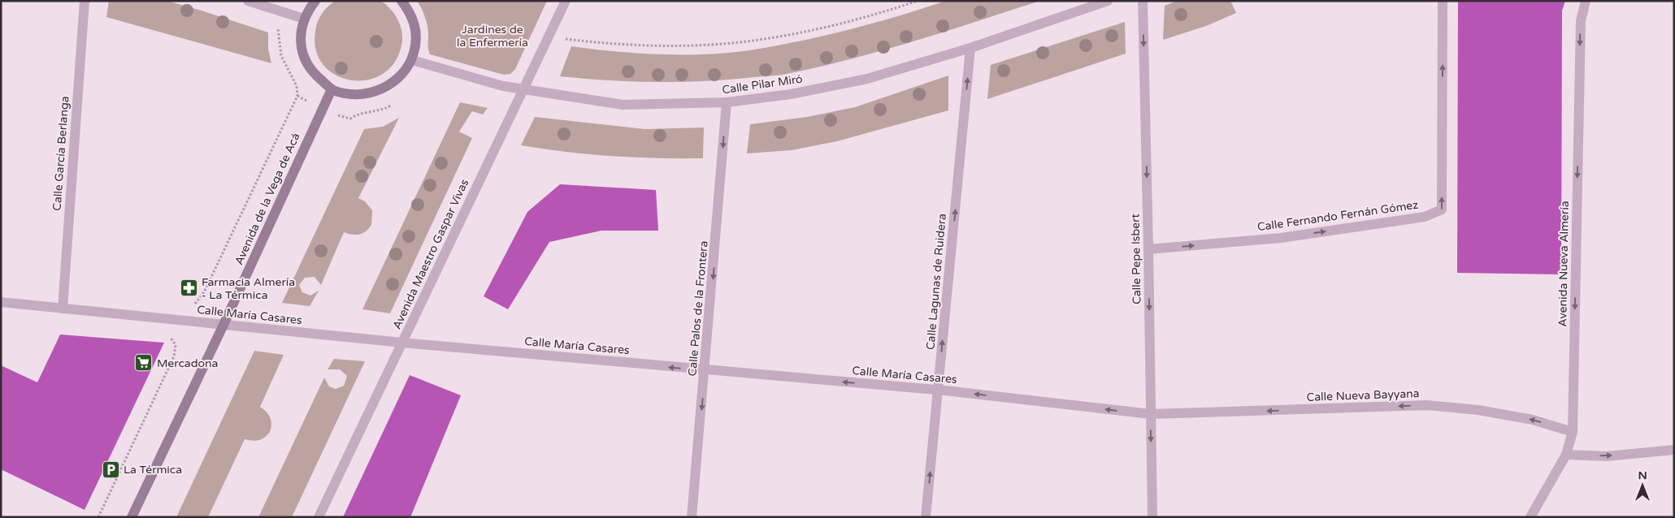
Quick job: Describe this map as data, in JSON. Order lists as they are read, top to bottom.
{
  "streets": {
    "main road": ["Avenida de la Vega de Acá"],
    "street": [
      "Calle Pilar Miró",
      "Calle García Berlanga",
      "Calle Fernando Fernán Gómez",
      "Avenida Maestro Gaspar Vivas",
      "Calle Pepe Isbert",
      "Avenida Nueva Almería",
      "Calle Lagunas de Ruidera",
      "Calle Palos de la Frontera",
      "Calle María Casares",
      "Calle Nueva Bayyana"
    ]
  },
  "crossings": [
    ["Calle Pilar Miró", "Avenida Maestro Gaspar Vivas"],
    ["Calle Pilar Miró", "Calle Lagunas de Ruidera"],
    ["Calle Pilar Miró", "Calle Palos de la Frontera"],
    ["Calle García Berlanga", "Calle María Casares"],
    ["Avenida de la Vega de Acá", "Calle María Casares"],
    ["Calle Fernando Fernán Gómez", "Calle Pepe Isbert"],
    ["Avenida Maestro Gaspar Vivas", "Calle María Casares"],
    ["Calle Pepe Isbert", "Calle María Casares"],
    ["Calle Pepe Isbert", "Calle Nueva Bayyana"],
    ["Avenida Nueva Almería", "Calle Nueva Bayyana"],
    ["Calle Lagunas de Ruidera", "Calle María Casares"],
    ["Calle Palos de la Frontera", "Calle María Casares"],
    ["Calle María Casares", "Calle Nueva Bayyana"]
  ],
  "one_way": [
    "Calle Pepe Isbert",
    "Avenida Nueva Almería",
    "Calle Lagunas de Ruidera",
    "Calle Palos de la Frontera",
    "Calle María Casares",
    "Calle Nueva Bayyana"
  ],
  "parks": ["Jardines de la Enfermería"],
  "places": {
    "pharmacy": ["Farmacia Almería - La Térmica"],
    "supermarket": ["Mercadona"],
    "parking": ["La Térmica"]
  },
  "north": "top"
}
